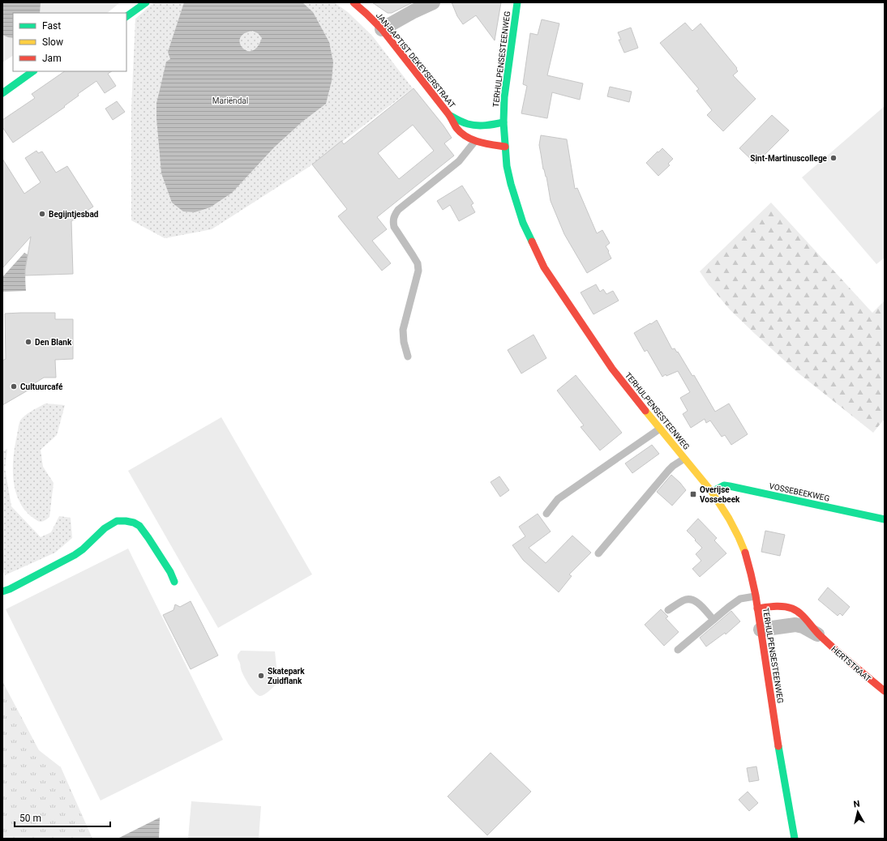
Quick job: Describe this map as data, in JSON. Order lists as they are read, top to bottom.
{
  "streets": {
    "main road": [
      "TERHULPENSESTEENWEG",
      "JAN-BAPTIST DEKEYSERSTRAAT",
      "VOSSEBEEKWEG",
      "HERTSTRAAT"
    ]
  },
  "crossings": [
    ["TERHULPENSESTEENWEG", "JAN-BAPTIST DEKEYSERSTRAAT"],
    ["TERHULPENSESTEENWEG", "VOSSEBEEKWEG"],
    ["TERHULPENSESTEENWEG", "HERTSTRAAT"]
  ],
  "parks": ["Mariëndal"],
  "places": {
    "other": [
      "Sint-Martinuscollege",
      "Begijntjesbad",
      "Den Blank",
      "Cultuurcafé",
      "Skatepark Zuidflank"
    ],
    "transit": ["Overijse Vossebeek"]
  },
  "legend": ["Fast", "Slow", "Jam"],
  "scale_bar": "50 m",
  "north": "top"
}
